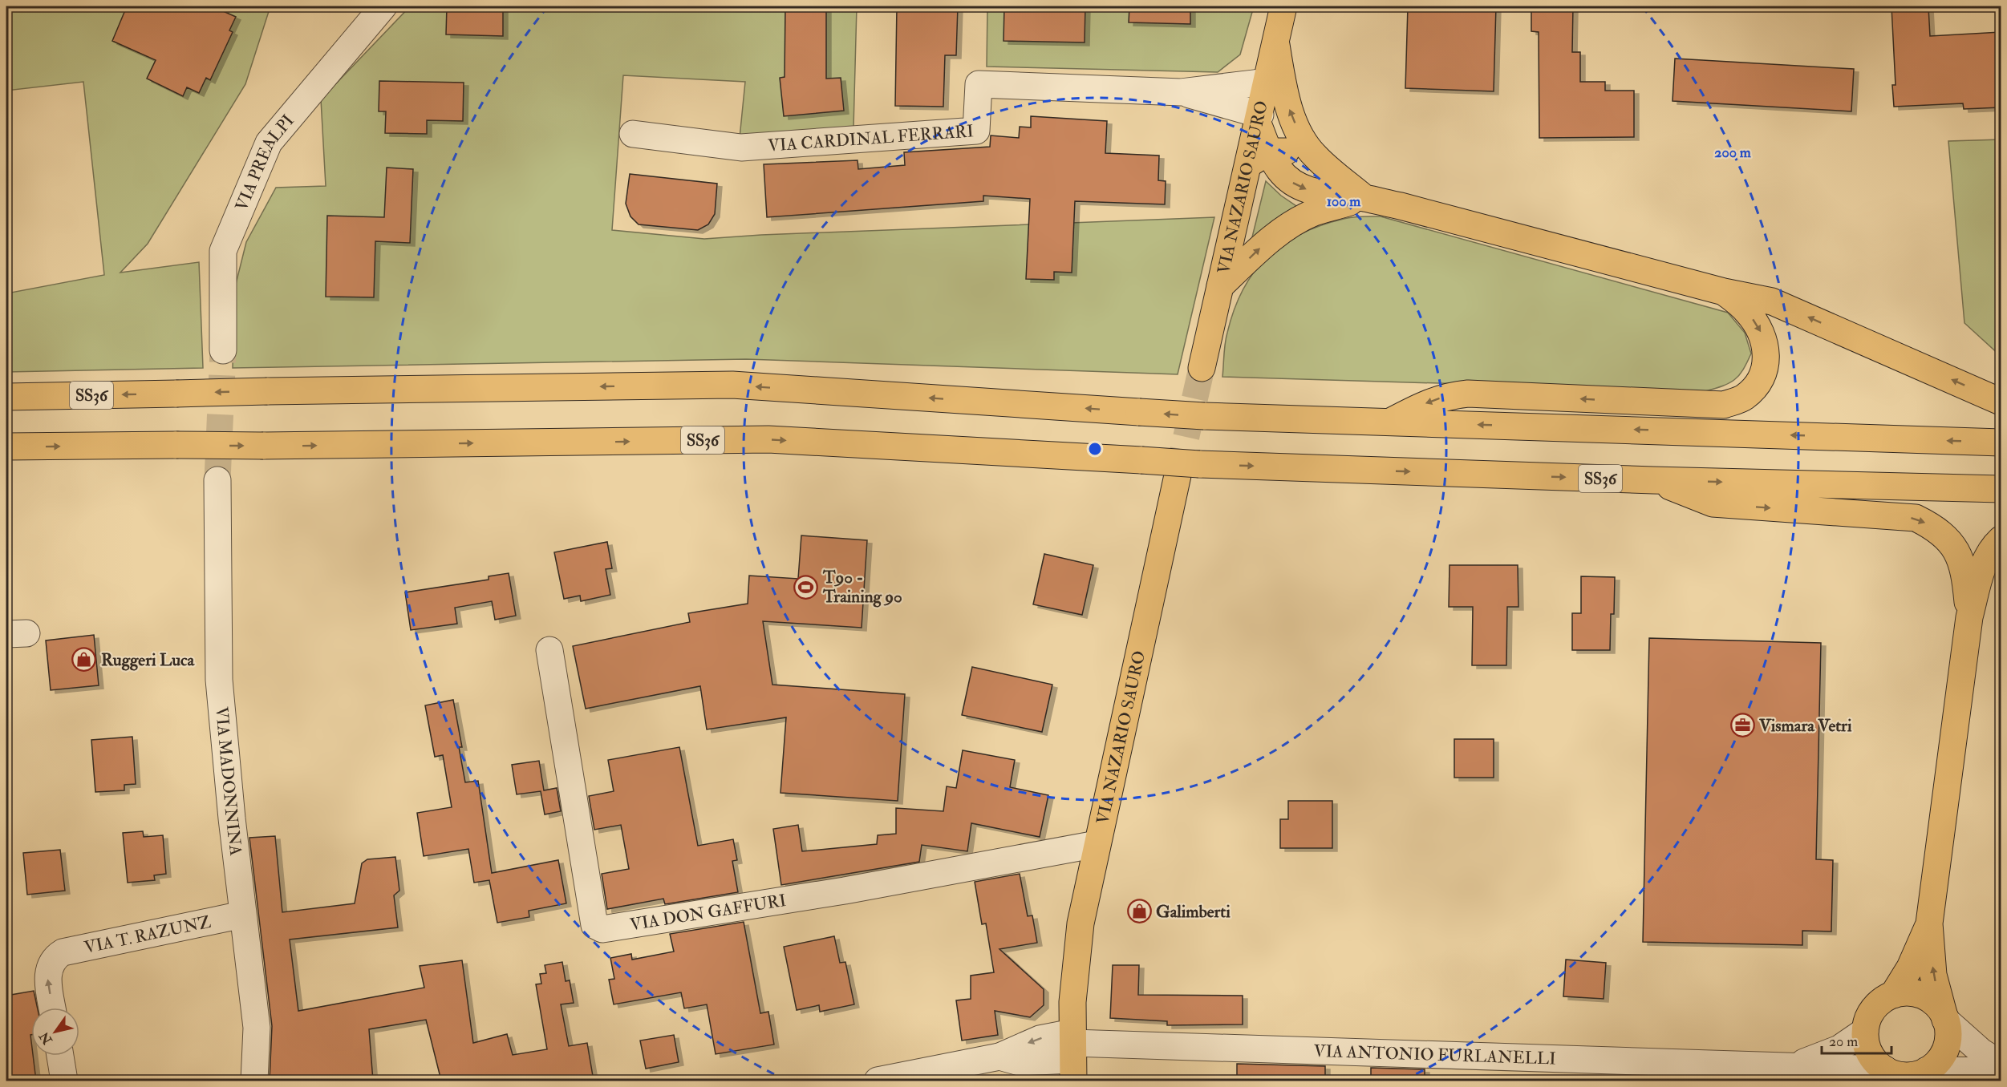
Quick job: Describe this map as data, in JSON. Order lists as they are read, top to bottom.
{
  "streets": {
    "main road": ["VIA NAZARIO SAURO", "SS36"],
    "street": [
      "VIA CARDINAL FERRARI",
      "VIA PREALPI",
      "VIA MADONNINA",
      "VIA DON GAFFURI",
      "VIA T. RAZUNZ",
      "VIA ANTONIO FURLANELLI"
    ]
  },
  "crossings": [
    ["VIA CARDINAL FERRARI", "VIA NAZARIO SAURO"],
    ["VIA NAZARIO SAURO", "SS36"],
    ["VIA NAZARIO SAURO", "VIA DON GAFFURI"],
    ["VIA NAZARIO SAURO", "VIA ANTONIO FURLANELLI"],
    ["VIA MADONNINA", "VIA T. RAZUNZ"]
  ],
  "one_way": ["VIA T. RAZUNZ"],
  "places": {
    "sports": ["T90 - Training 90"],
    "shop": ["Ruggeri Luca", "Galimberti"],
    "office": ["Vismara Vetri"]
  },
  "scale_bar": "20 m",
  "north": "bottom left",
  "rings": ["200 m", "100 m"]
}
